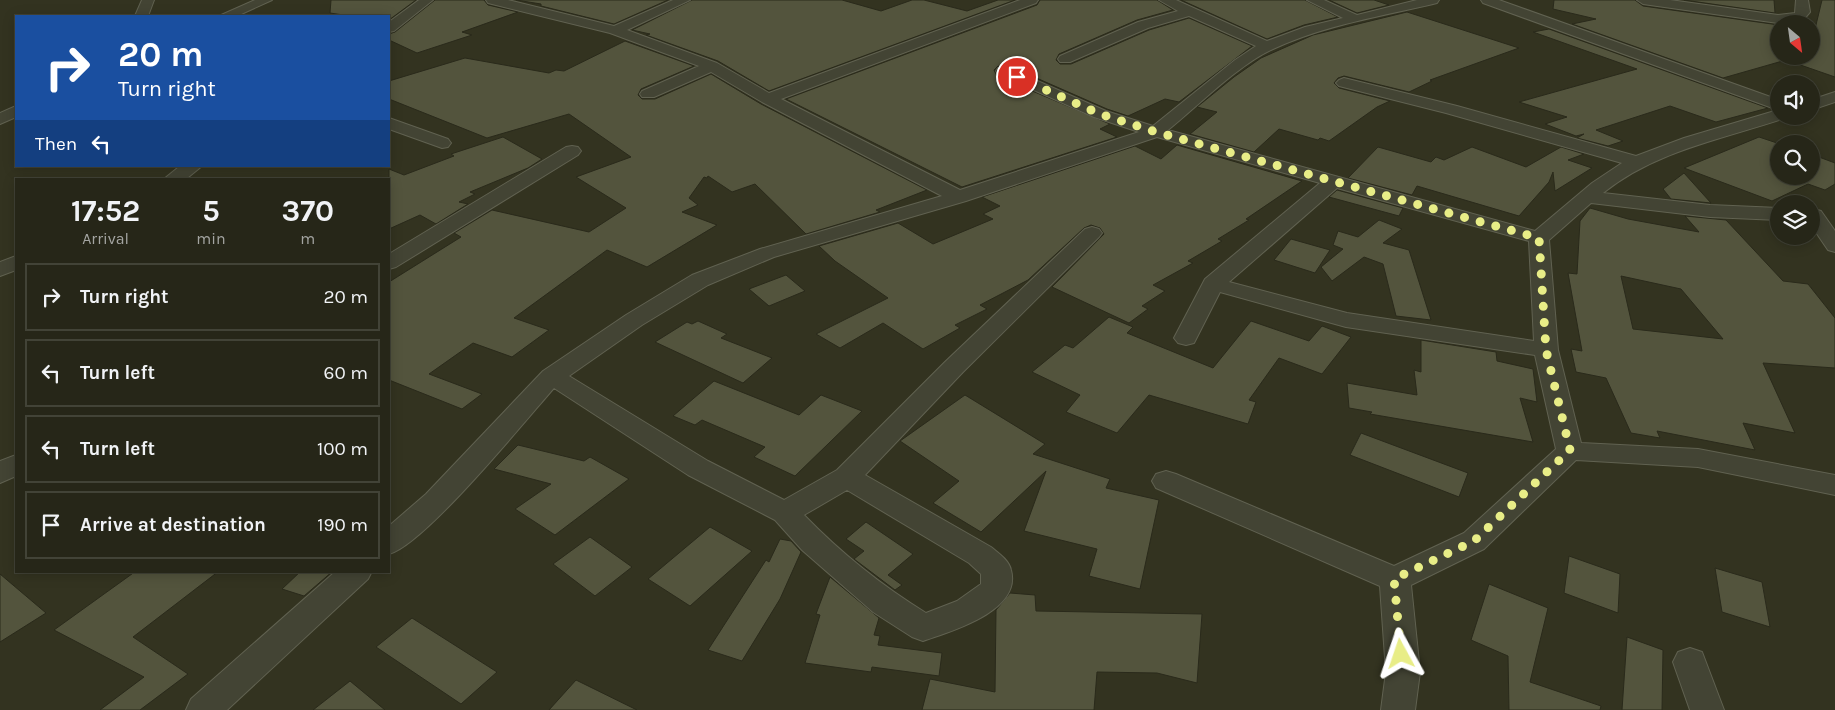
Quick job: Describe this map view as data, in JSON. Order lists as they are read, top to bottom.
{
  "north": "bottom right",
  "page": {
    "turn": ["20 m", "Turn right"],
    "then": "Then",
    "eta": [
      "17:52",
      "Arrival",
      "5",
      "min",
      "370",
      "m"
    ],
    "list": [
      {
        "name": "Turn right",
        "value": "20 m"
      },
      {
        "name": "Turn left",
        "value": "60 m"
      },
      {
        "name": "Turn left",
        "value": "100 m"
      },
      {
        "name": "Arrive at destination",
        "value": "190 m"
      }
    ]
  }
}
